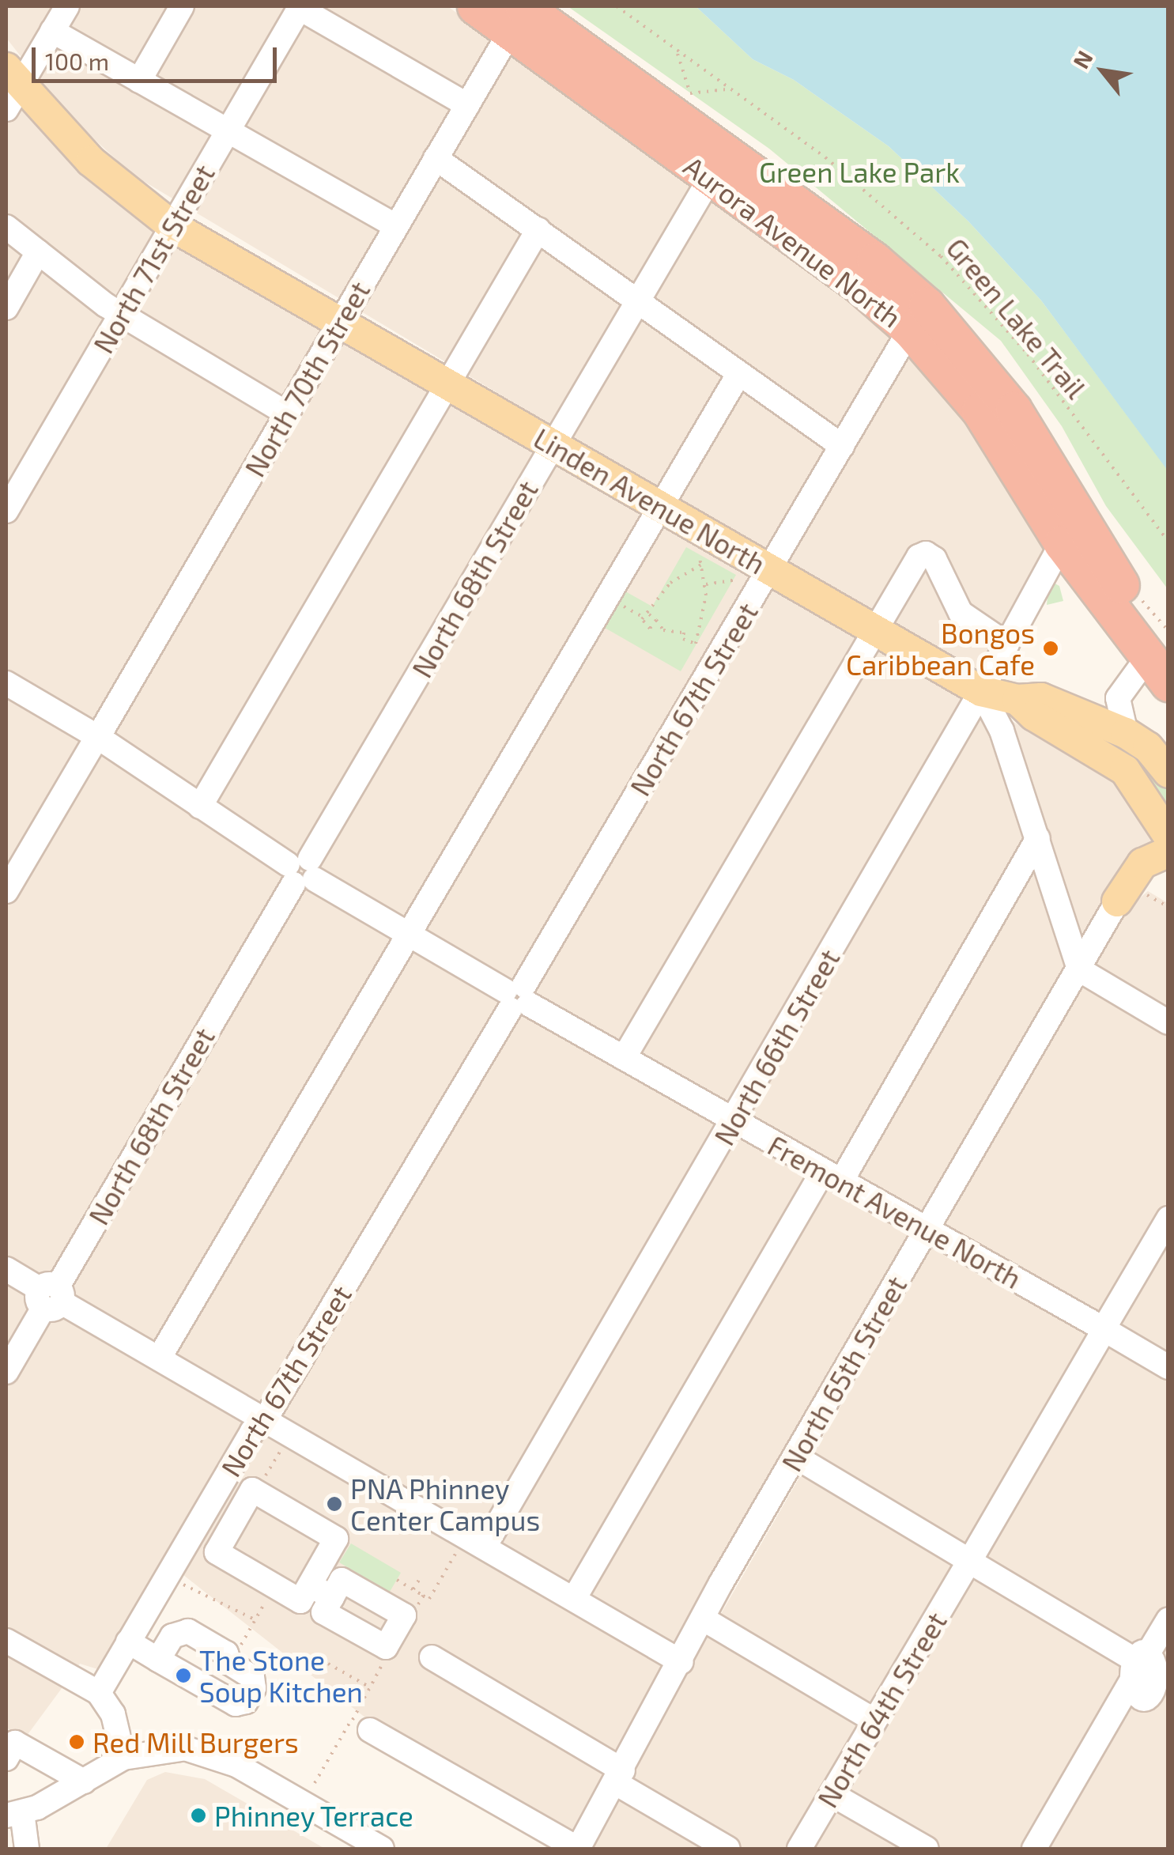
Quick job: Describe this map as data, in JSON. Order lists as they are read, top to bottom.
{
  "streets": {
    "highway": ["Aurora Avenue North"],
    "main road": ["Linden Avenue North"],
    "street": [
      "North 71st Street",
      "North 70th Street",
      "North 68th Street",
      "North 67th Street",
      "North 66th Street",
      "Fremont Avenue North",
      "North 65th Street",
      "North 64th Street"
    ],
    "path": ["Green Lake Trail"]
  },
  "crossings": [
    ["Aurora Avenue North", "North 70th Street"],
    ["Aurora Avenue North", "North 68th Street"],
    ["Aurora Avenue North", "North 67th Street"],
    ["Aurora Avenue North", "North 66th Street"],
    ["North 71st Street", "Linden Avenue North"],
    ["North 70th Street", "Linden Avenue North"],
    ["North 70th Street", "Fremont Avenue North"],
    ["Linden Avenue North", "North 68th Street"],
    ["Linden Avenue North", "North 67th Street"],
    ["Linden Avenue North", "North 66th Street"],
    ["North 68th Street", "Fremont Avenue North"],
    ["North 67th Street", "Fremont Avenue North"],
    ["North 66th Street", "Fremont Avenue North"],
    ["Fremont Avenue North", "North 65th Street"],
    ["Fremont Avenue North", "North 64th Street"]
  ],
  "parks": ["Green Lake Park"],
  "places": [
    "Bongos Caribbean Cafe",
    "PNA Phinney Center Campus",
    "The Stone Soup Kitchen",
    "Red Mill Burgers",
    "Phinney Terrace"
  ],
  "scale_bar": "100 m",
  "north": "top left"
}
